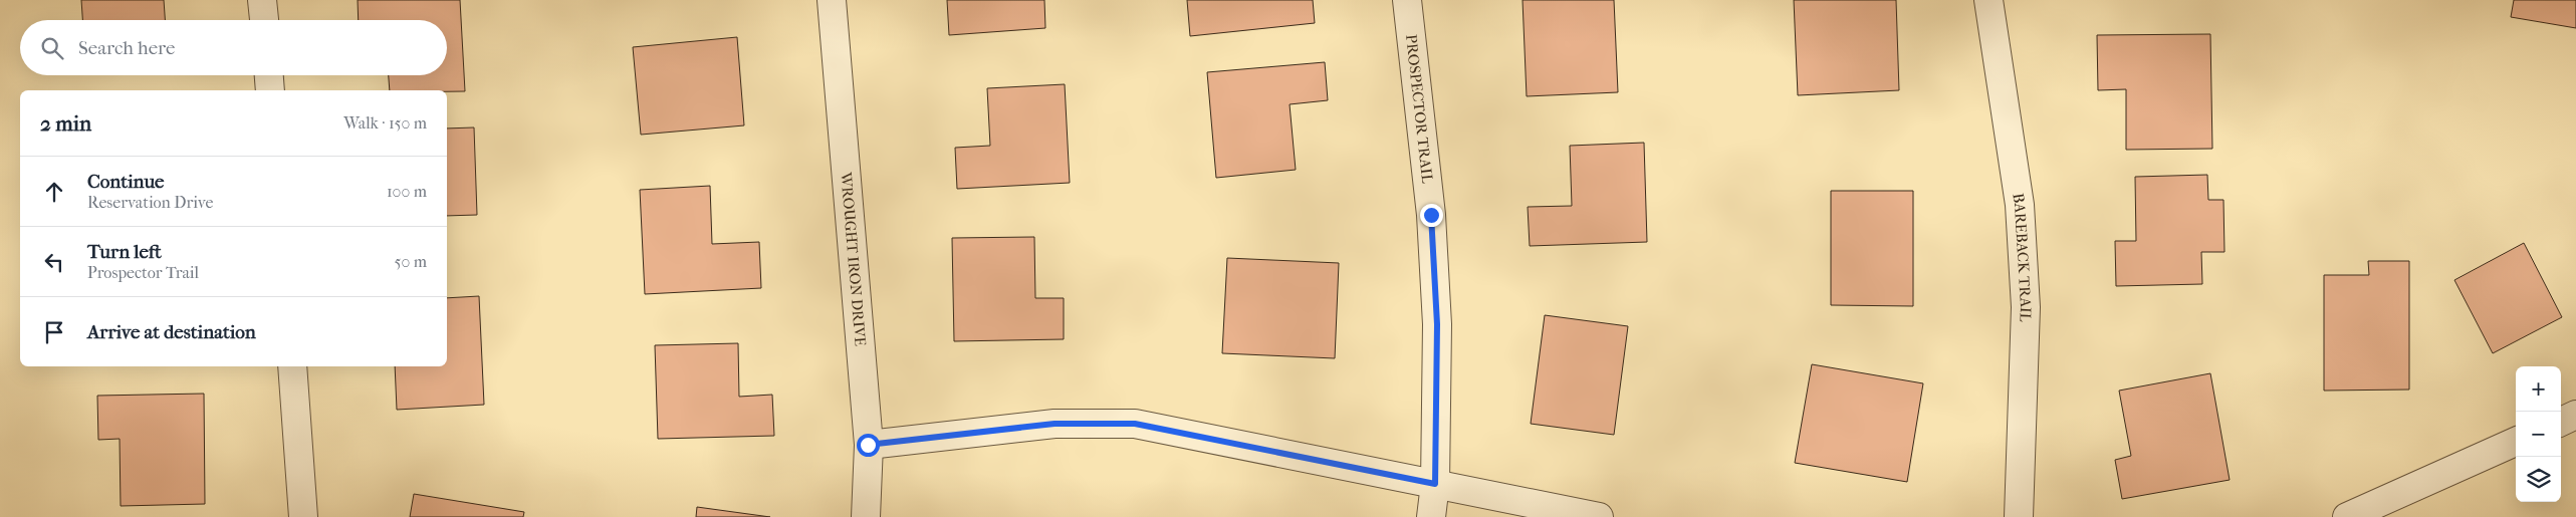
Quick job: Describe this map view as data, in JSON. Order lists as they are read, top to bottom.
{
  "streets": {
    "street": ["PROSPECTOR TRAIL", "WROUGHT IRON DRIVE", "BAREBACK TRAIL"]
  },
  "page": {
    "search": "Search here",
    "heading": ["2 min", "Walk · 150 m"],
    "list": [
      ["Continue", "Reservation Drive", "100 m"],
      ["Turn left", "Prospector Trail", "50 m"],
      "Arrive at destination"
    ],
    "map_buttons": ["+", "−"]
  }
}
